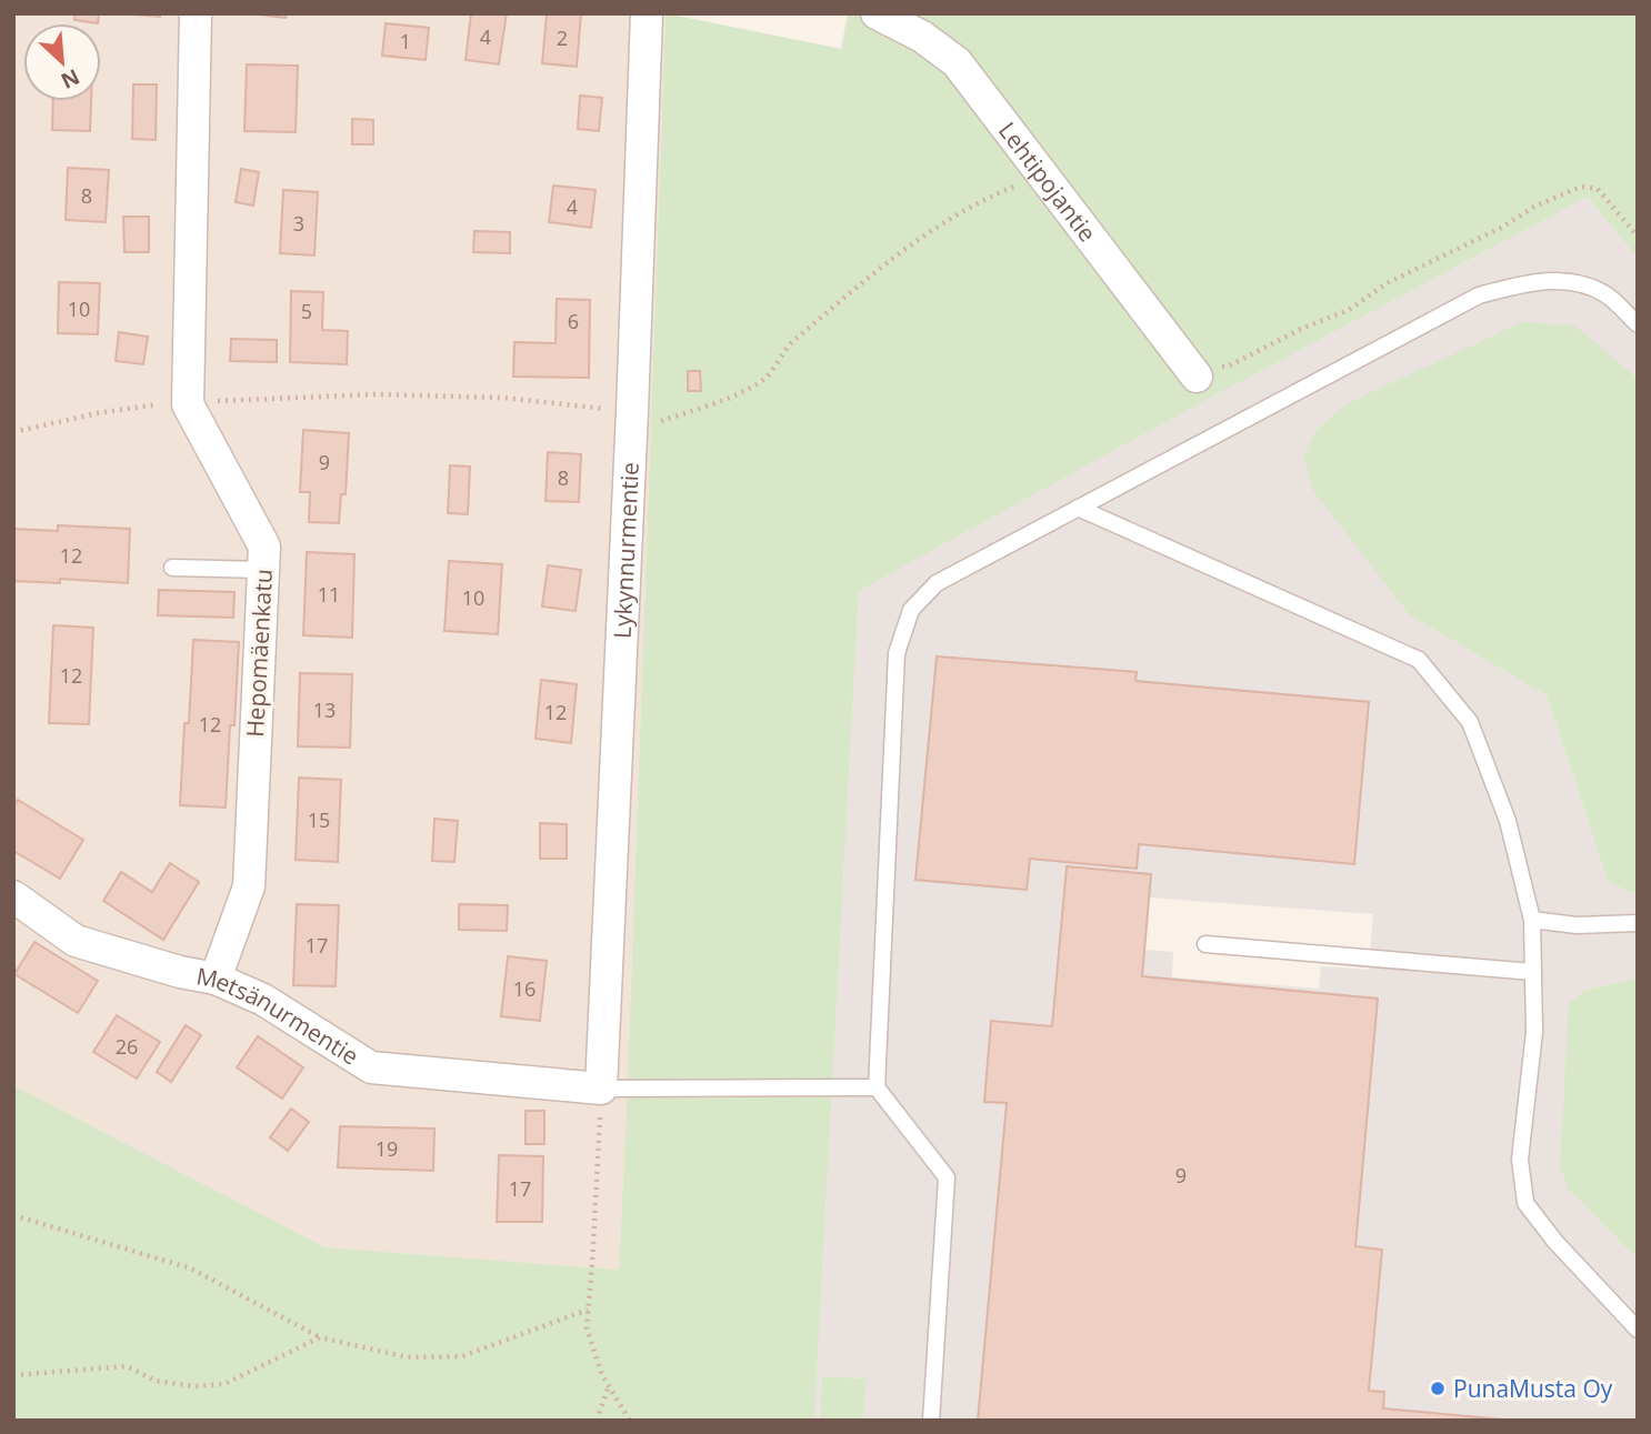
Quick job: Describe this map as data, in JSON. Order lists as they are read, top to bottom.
{
  "streets": {
    "street": [
      "Lehtipojantie",
      "Lykynnurmentie",
      "Hepomäenkatu",
      "Metsänurmentie"
    ]
  },
  "crossings": [
    ["Lykynnurmentie", "Metsänurmentie"],
    ["Hepomäenkatu", "Metsänurmentie"]
  ],
  "places": ["PunaMusta Oy"],
  "house_numbers": [
    "4",
    "2",
    "1",
    "8",
    "4",
    "3",
    "10",
    "5",
    "6",
    "9",
    "8",
    "12",
    "11",
    "10",
    "12",
    "13",
    "12",
    "12",
    "15",
    "17",
    "16",
    "26",
    "19",
    "9",
    "17"
  ],
  "north": "bottom right"
}
